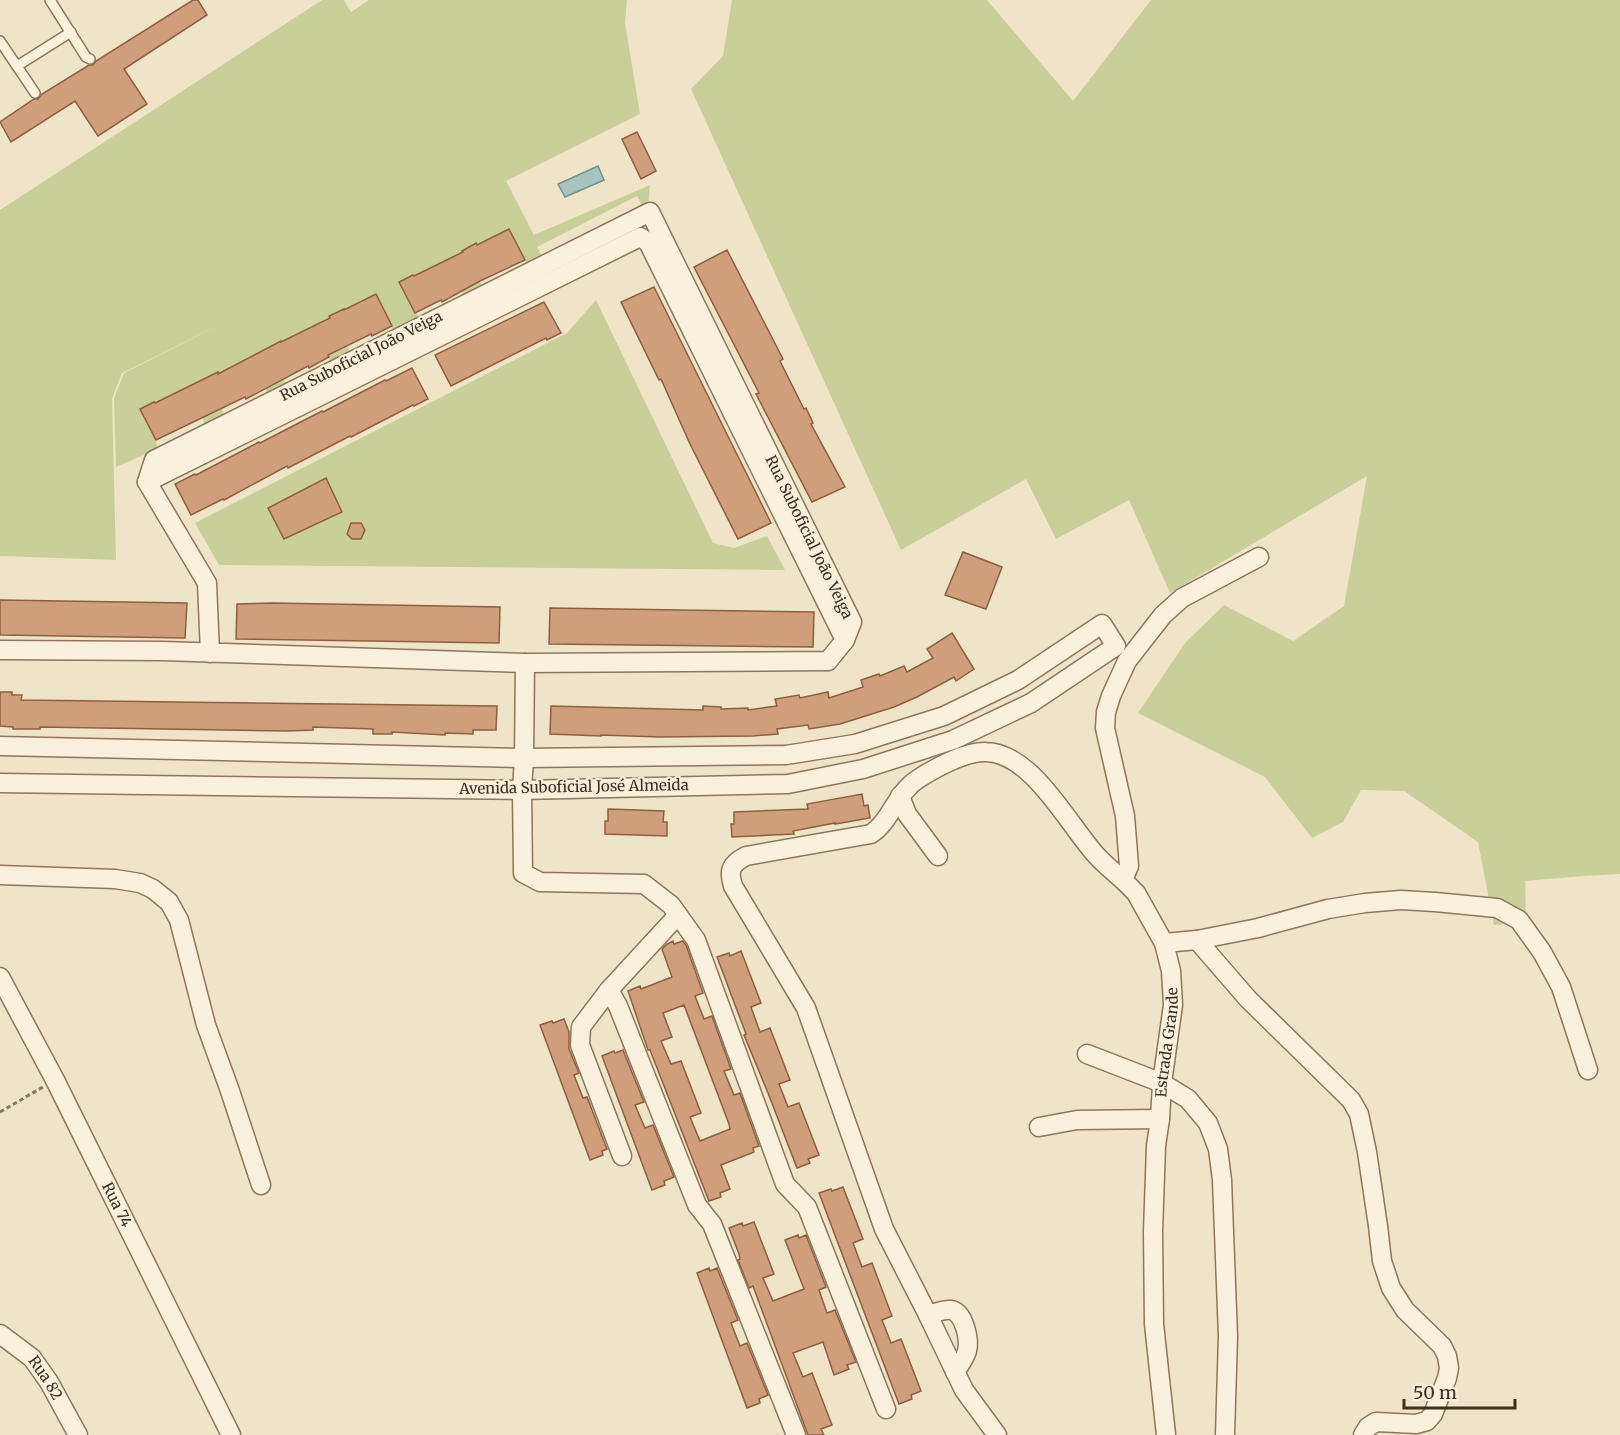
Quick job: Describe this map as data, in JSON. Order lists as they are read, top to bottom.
{
  "streets": {
    "street": [
      "Rua Suboficial João Veiga",
      "Avenida Suboficial José Almeida",
      "Estrada Grande",
      "Rua 74",
      "Rua 82"
    ]
  },
  "scale_bar": "50 m"
}
